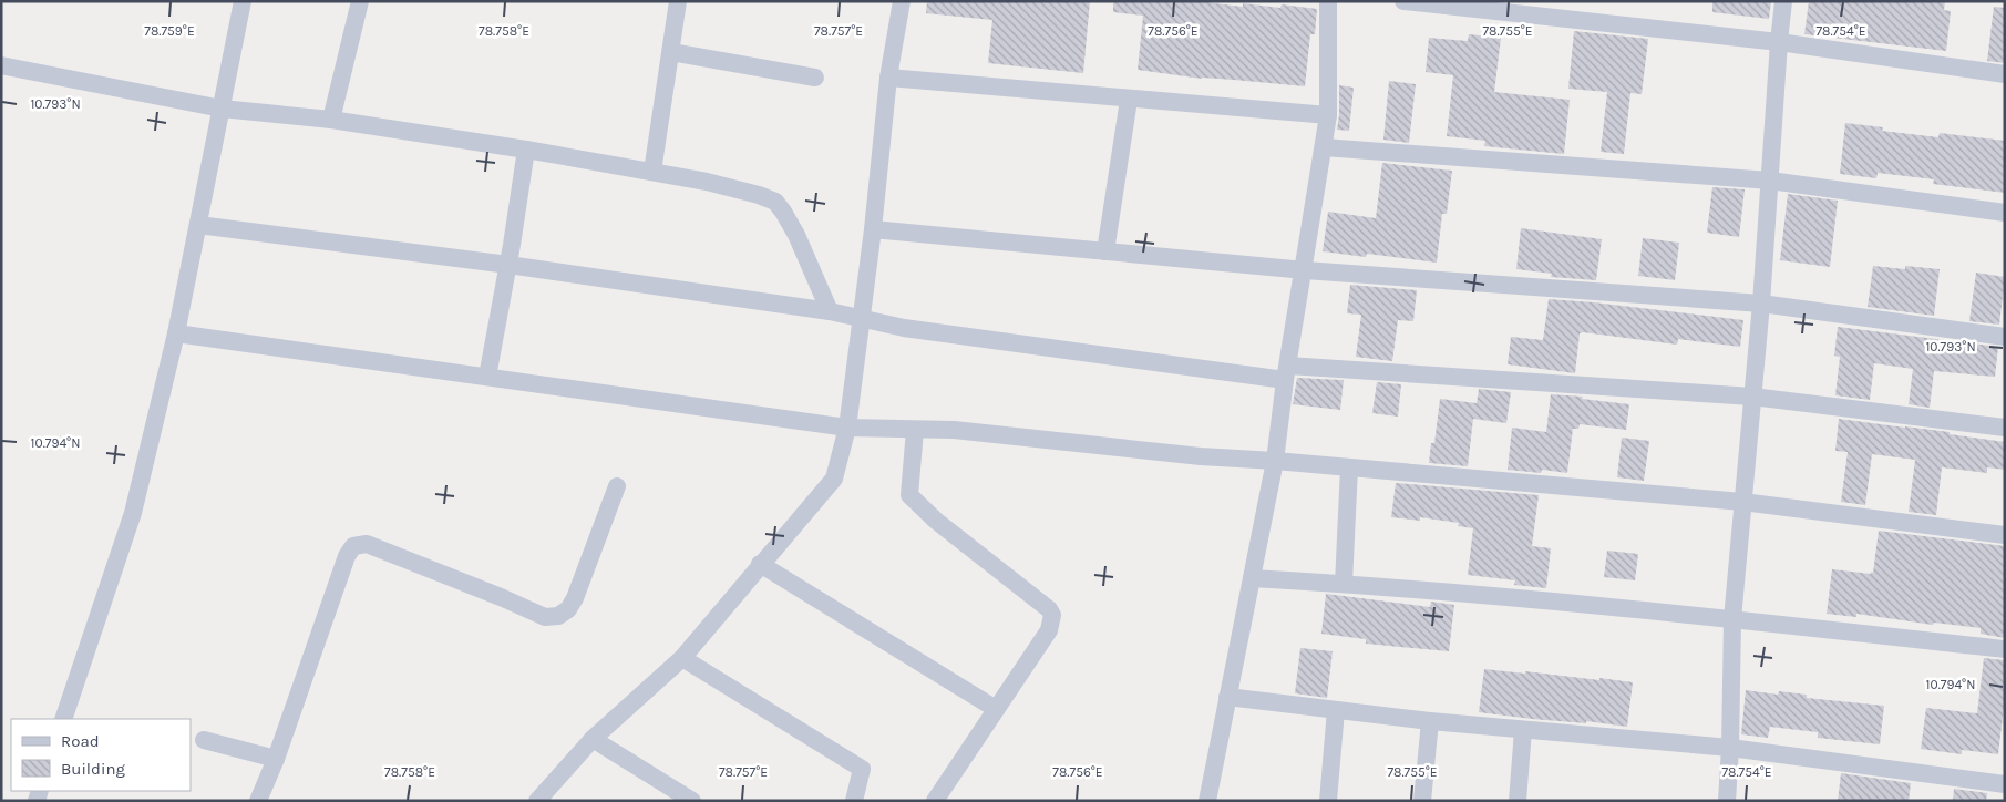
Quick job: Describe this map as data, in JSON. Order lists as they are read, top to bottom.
{
  "legend": ["Road", "Building"],
  "coordinates": [
    "78.759°E",
    "78.758°E",
    "78.757°E",
    "78.756°E",
    "78.755°E",
    "78.754°E",
    "10.793°N",
    "10.794°N"
  ]
}
